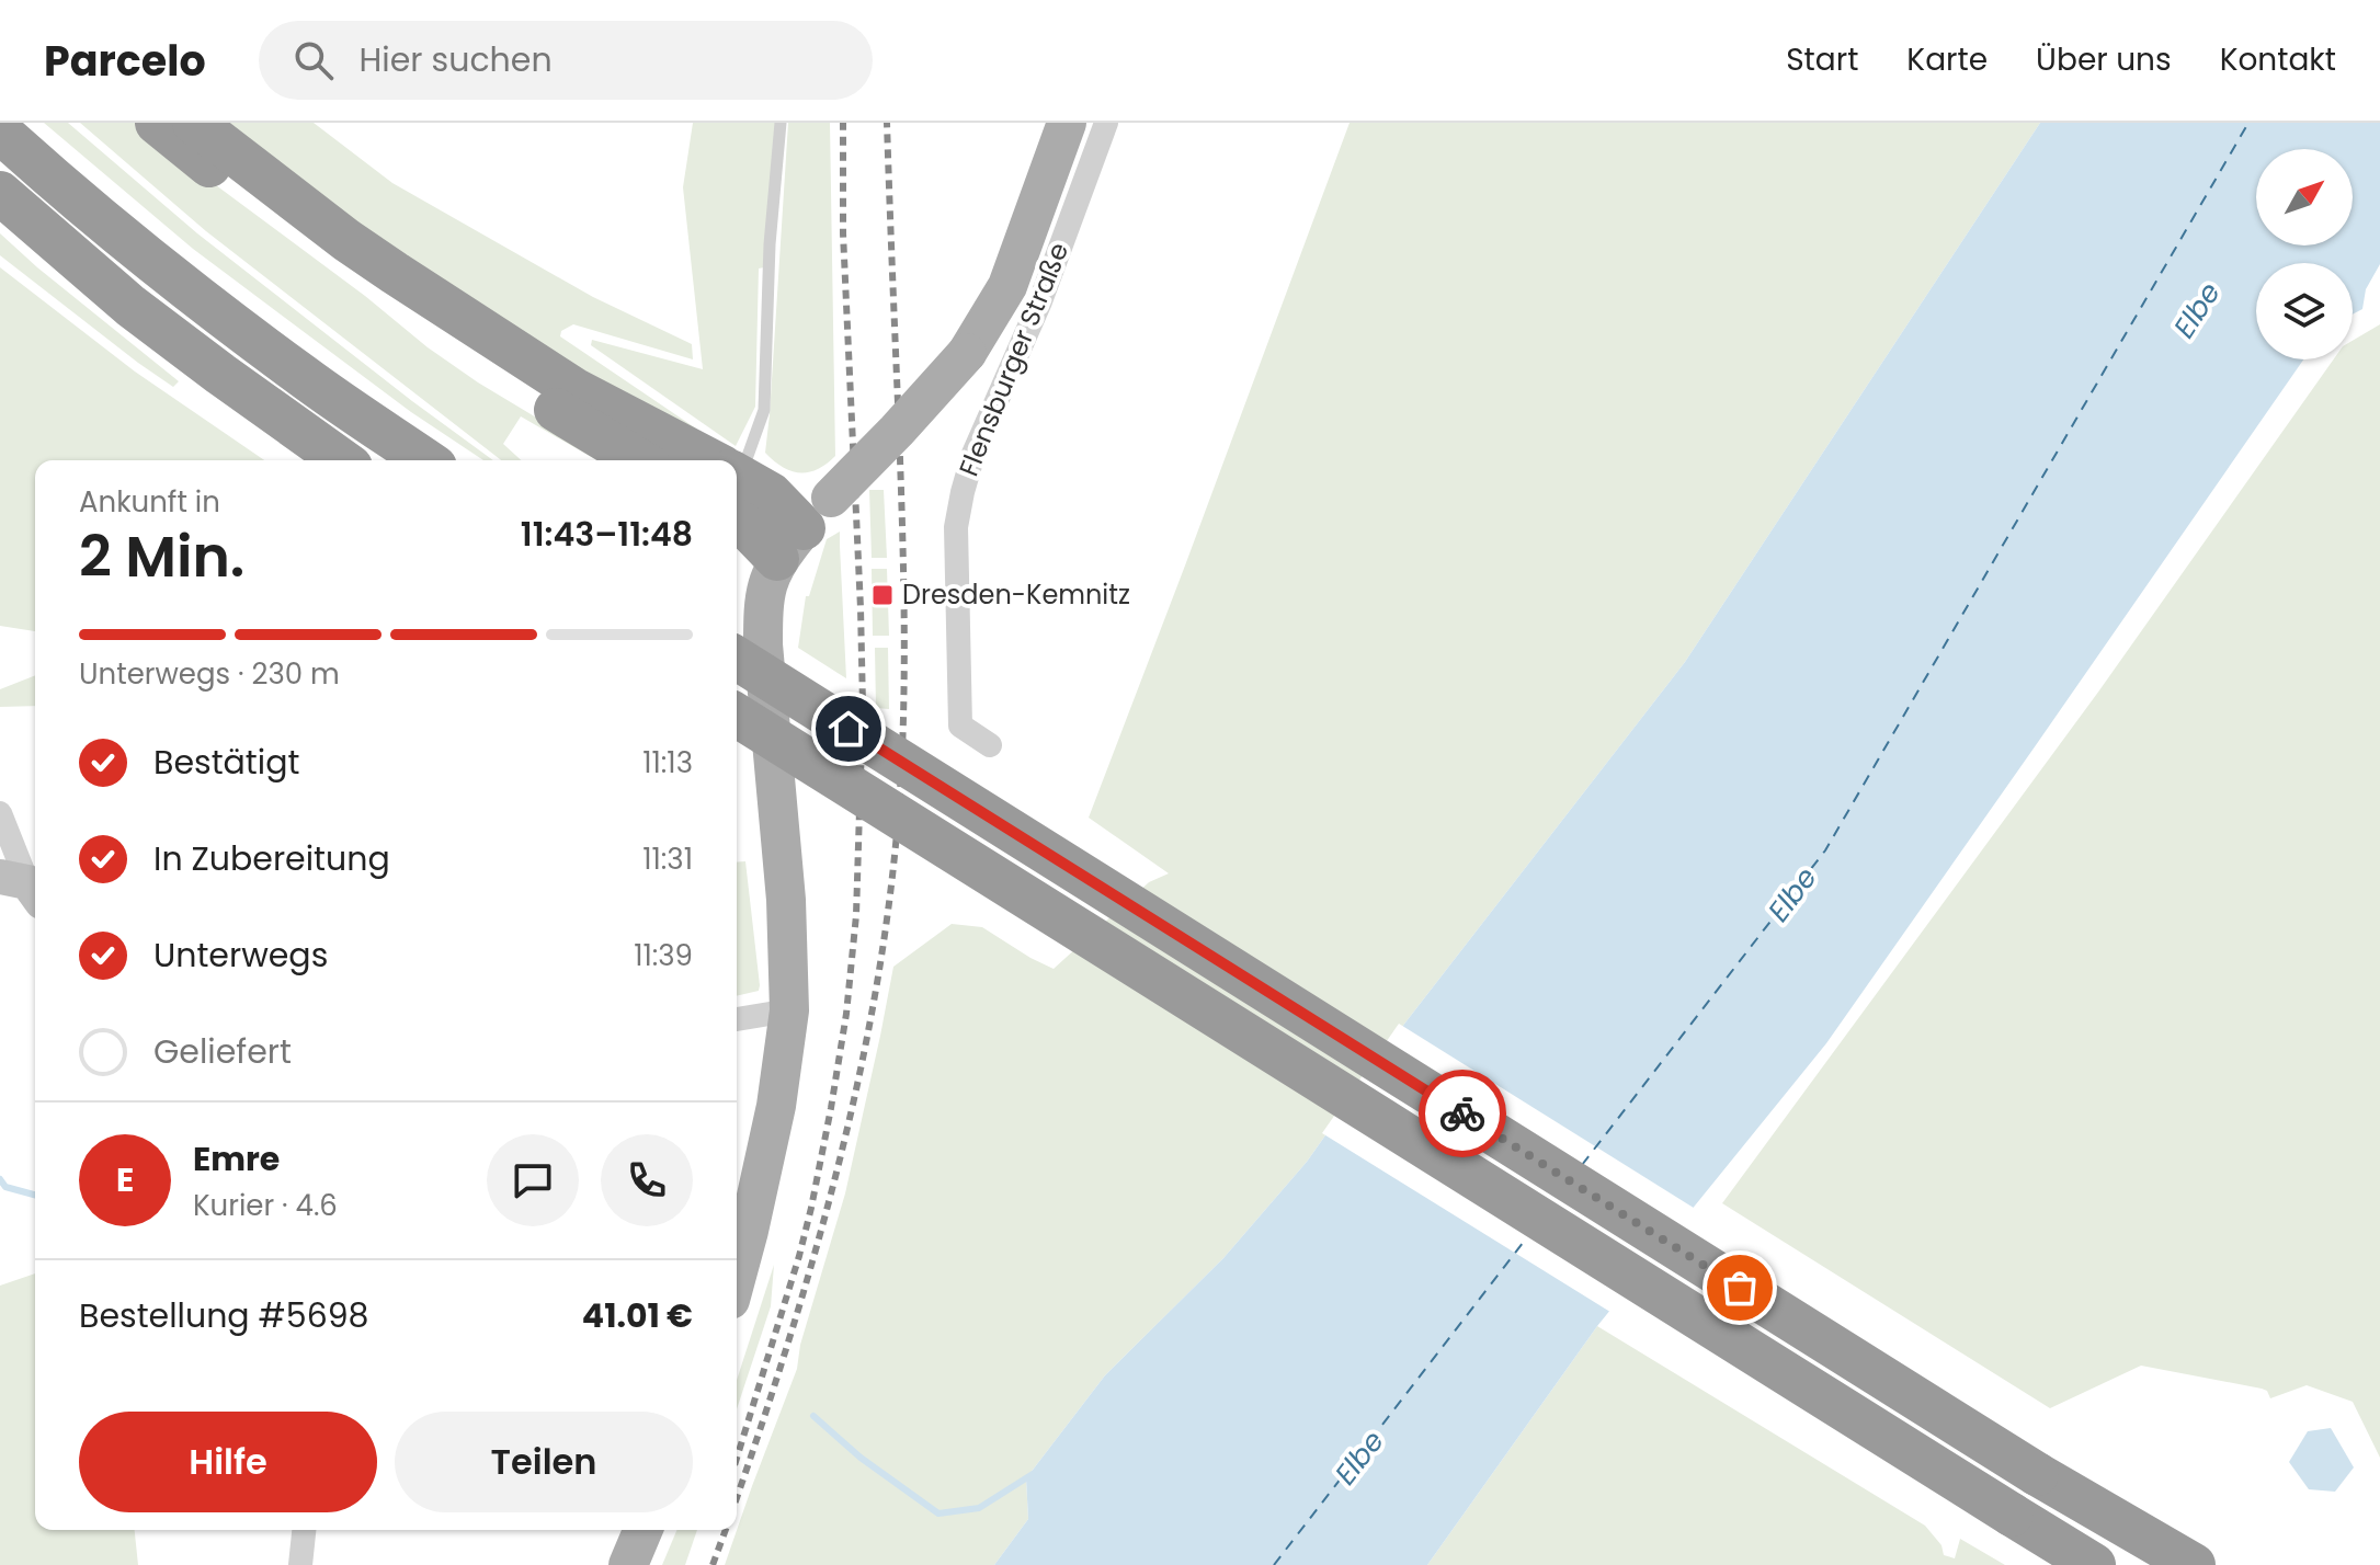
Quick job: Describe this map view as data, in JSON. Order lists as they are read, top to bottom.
{
  "streets": {
    "street": ["Flensburger Straße"]
  },
  "water": ["Elbe"],
  "places": {
    "transit": ["Dresden-Kemnitz"]
  },
  "north": "top right",
  "page": {
    "header": "Parcelo",
    "search": "Hier suchen",
    "nav": [
      "Start",
      "Karte",
      "Über uns",
      "Kontakt"
    ],
    "heading": ["2 Min.", "Ankunft in", "11:43–11:48"],
    "panel": [
      "Emre",
      "Kurier · 4.6",
      "Bestellung #5698",
      "41.01 €"
    ],
    "bar": "Unterwegs · 230 m",
    "list": [
      ["Bestätigt", "11:13"],
      ["In Zubereitung", "11:31"],
      ["Unterwegs", "11:39"],
      "Geliefert"
    ],
    "round": "E",
    "buttons": ["Hilfe", "Teilen"]
  }
}
